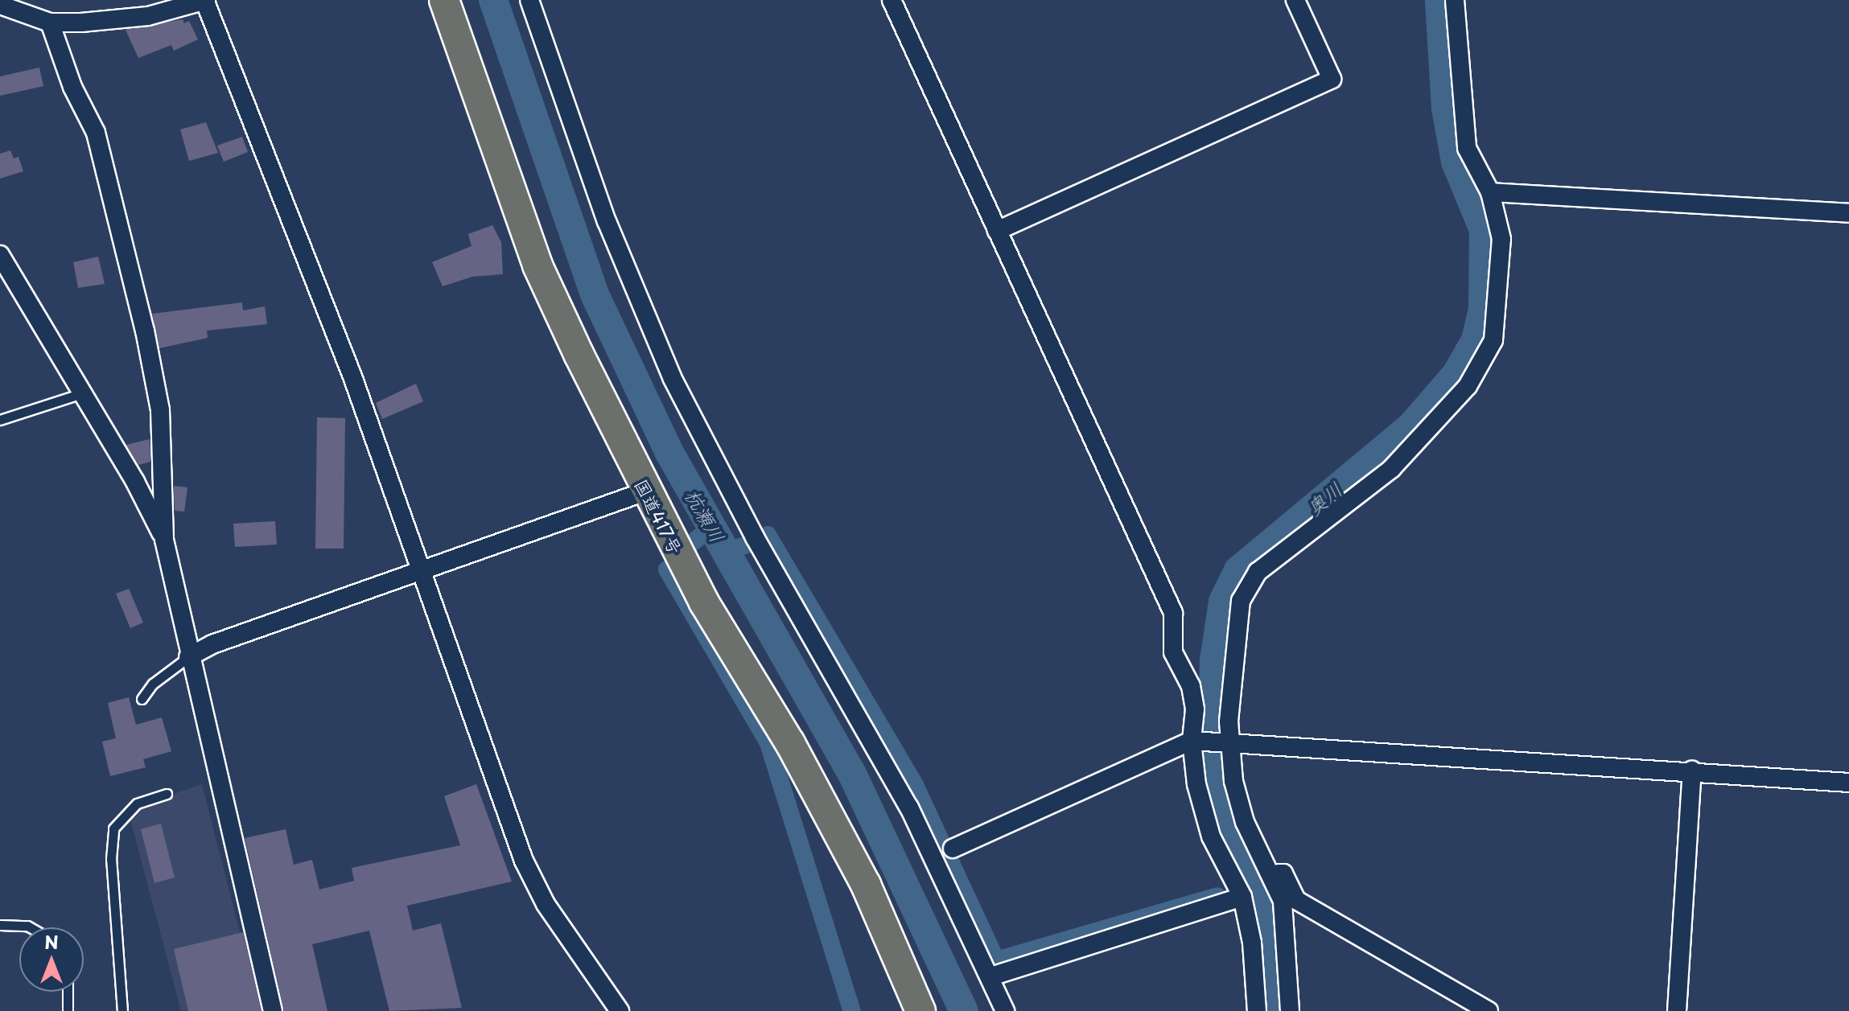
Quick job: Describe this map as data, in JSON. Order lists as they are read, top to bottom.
{
  "streets": {
    "highway": ["国道417号"]
  },
  "water": ["奥川", "杭瀬川"],
  "north": "top"
}
